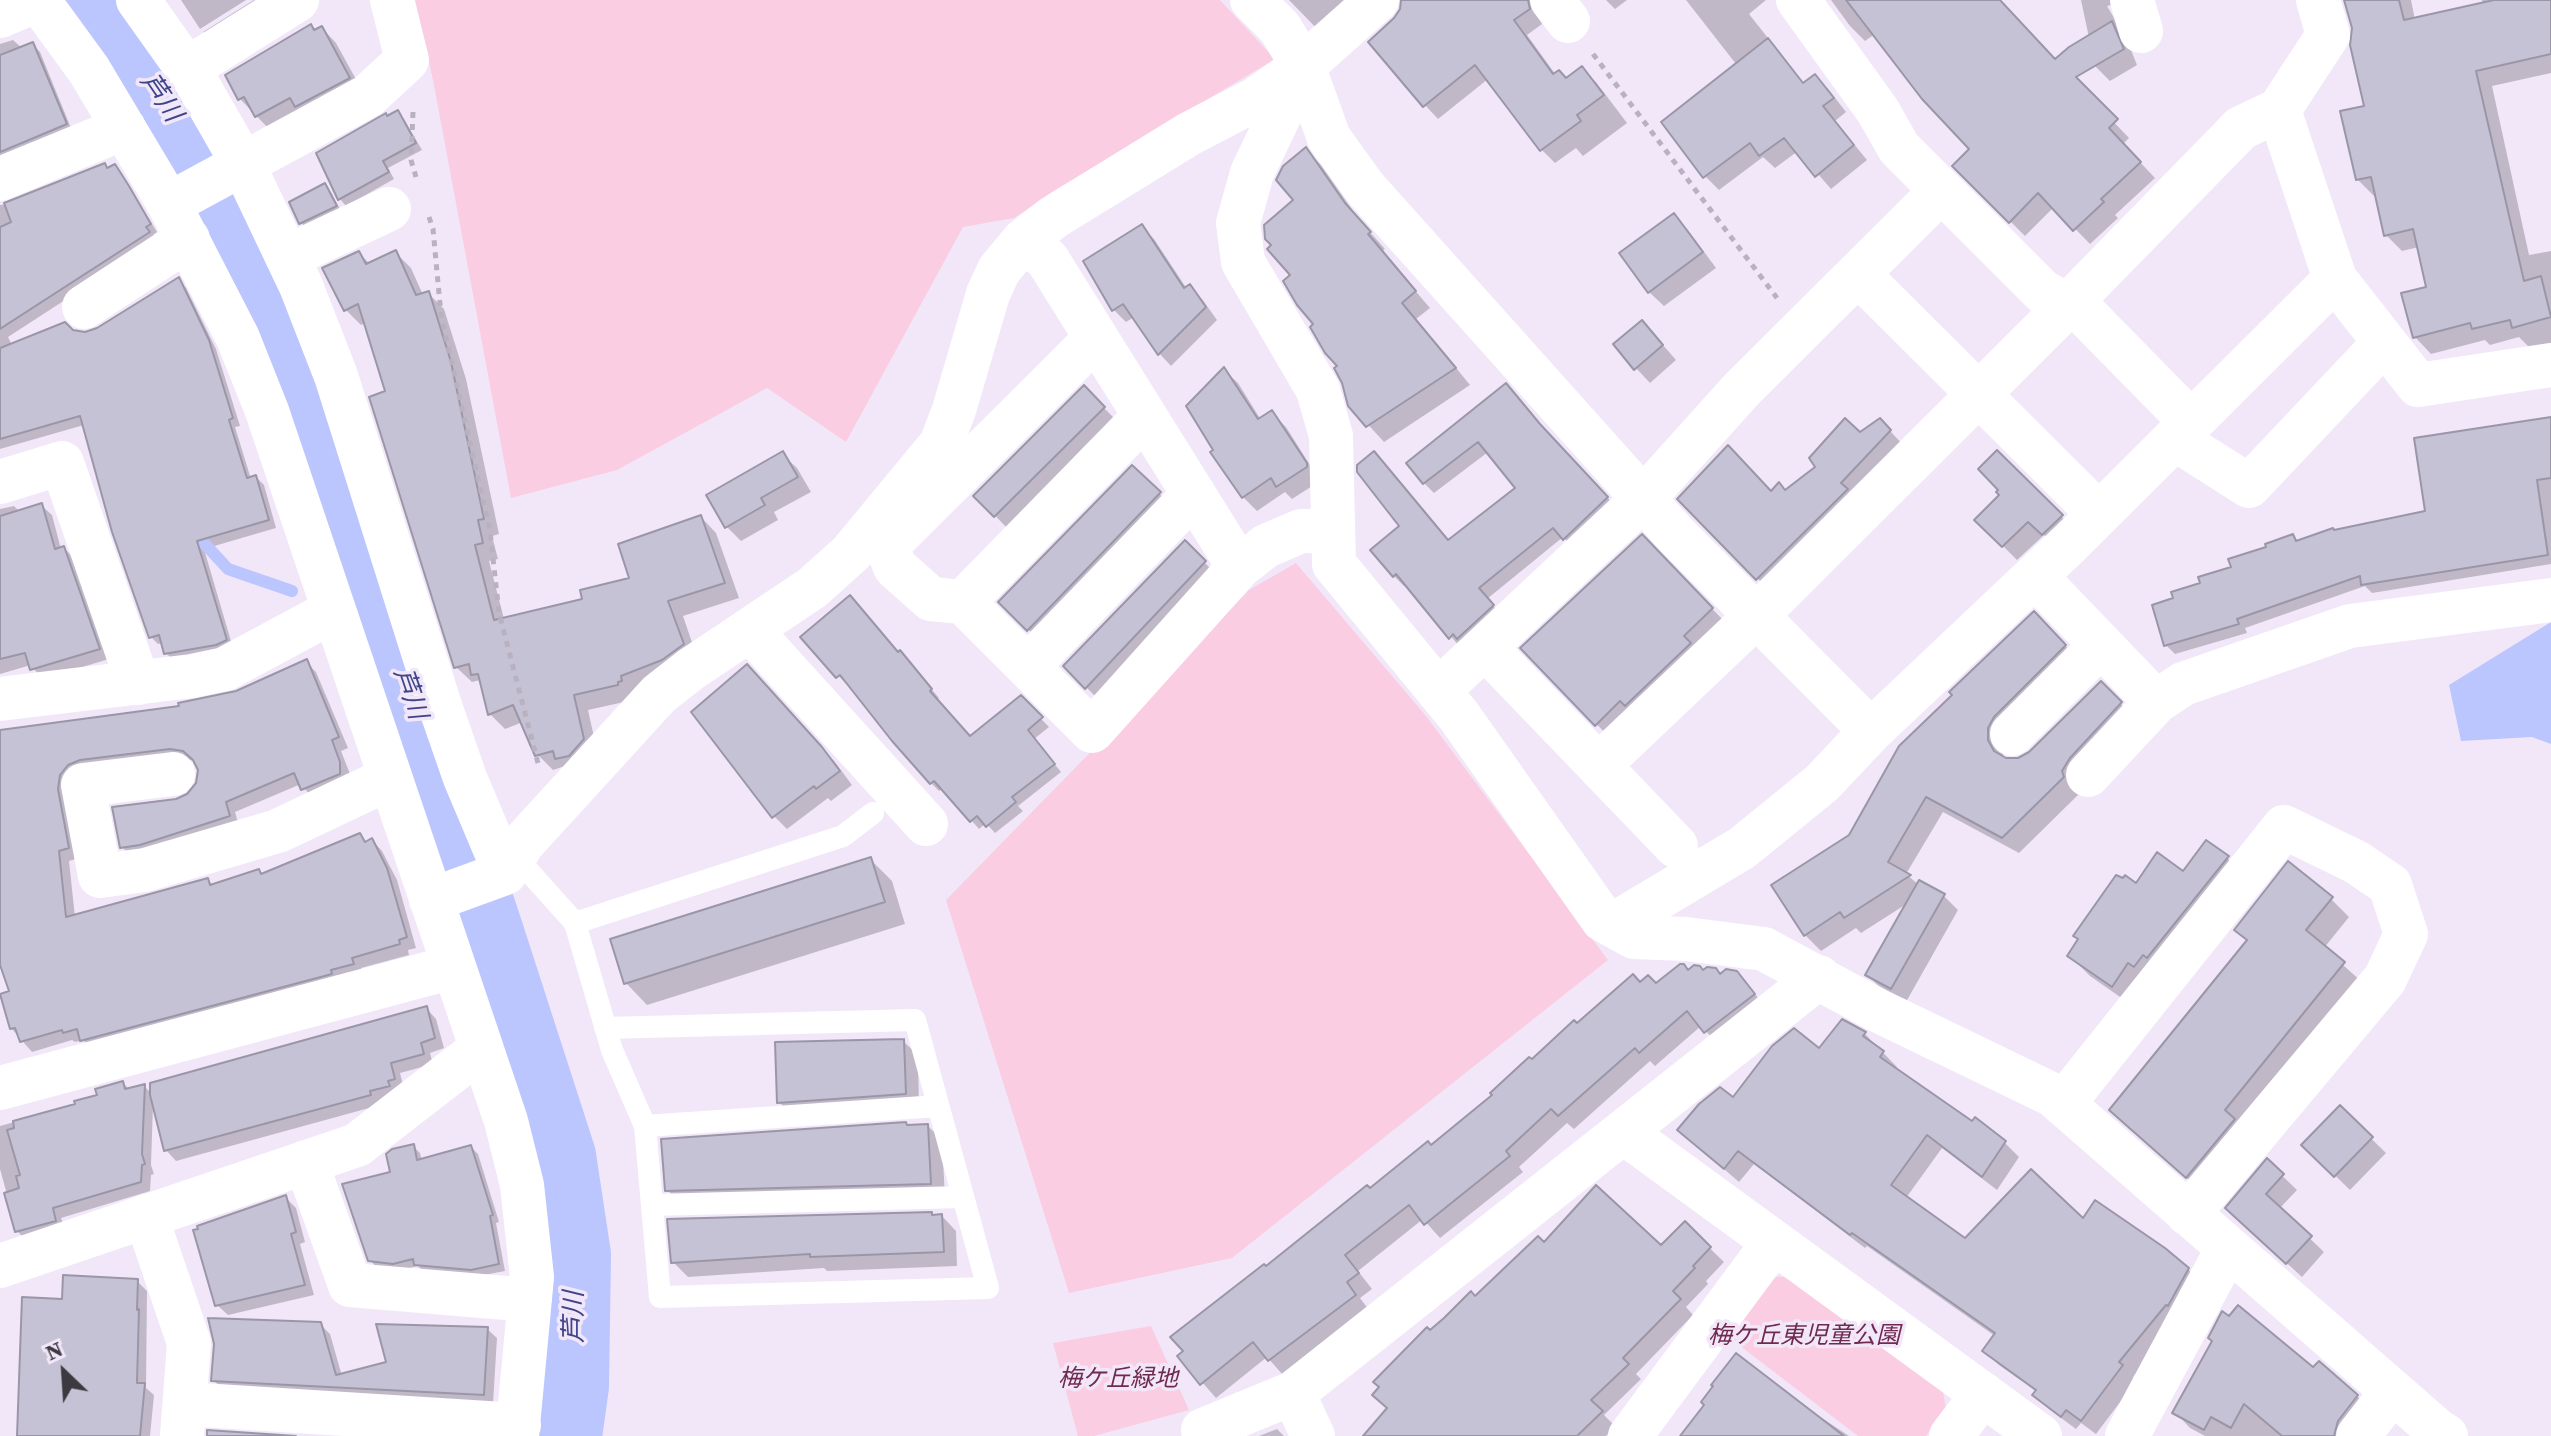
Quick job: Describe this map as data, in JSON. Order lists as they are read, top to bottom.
{
  "water": ["芦川"],
  "parks": ["梅ケ丘東児童公園", "梅ケ丘緑地"],
  "north": "top left"
}
